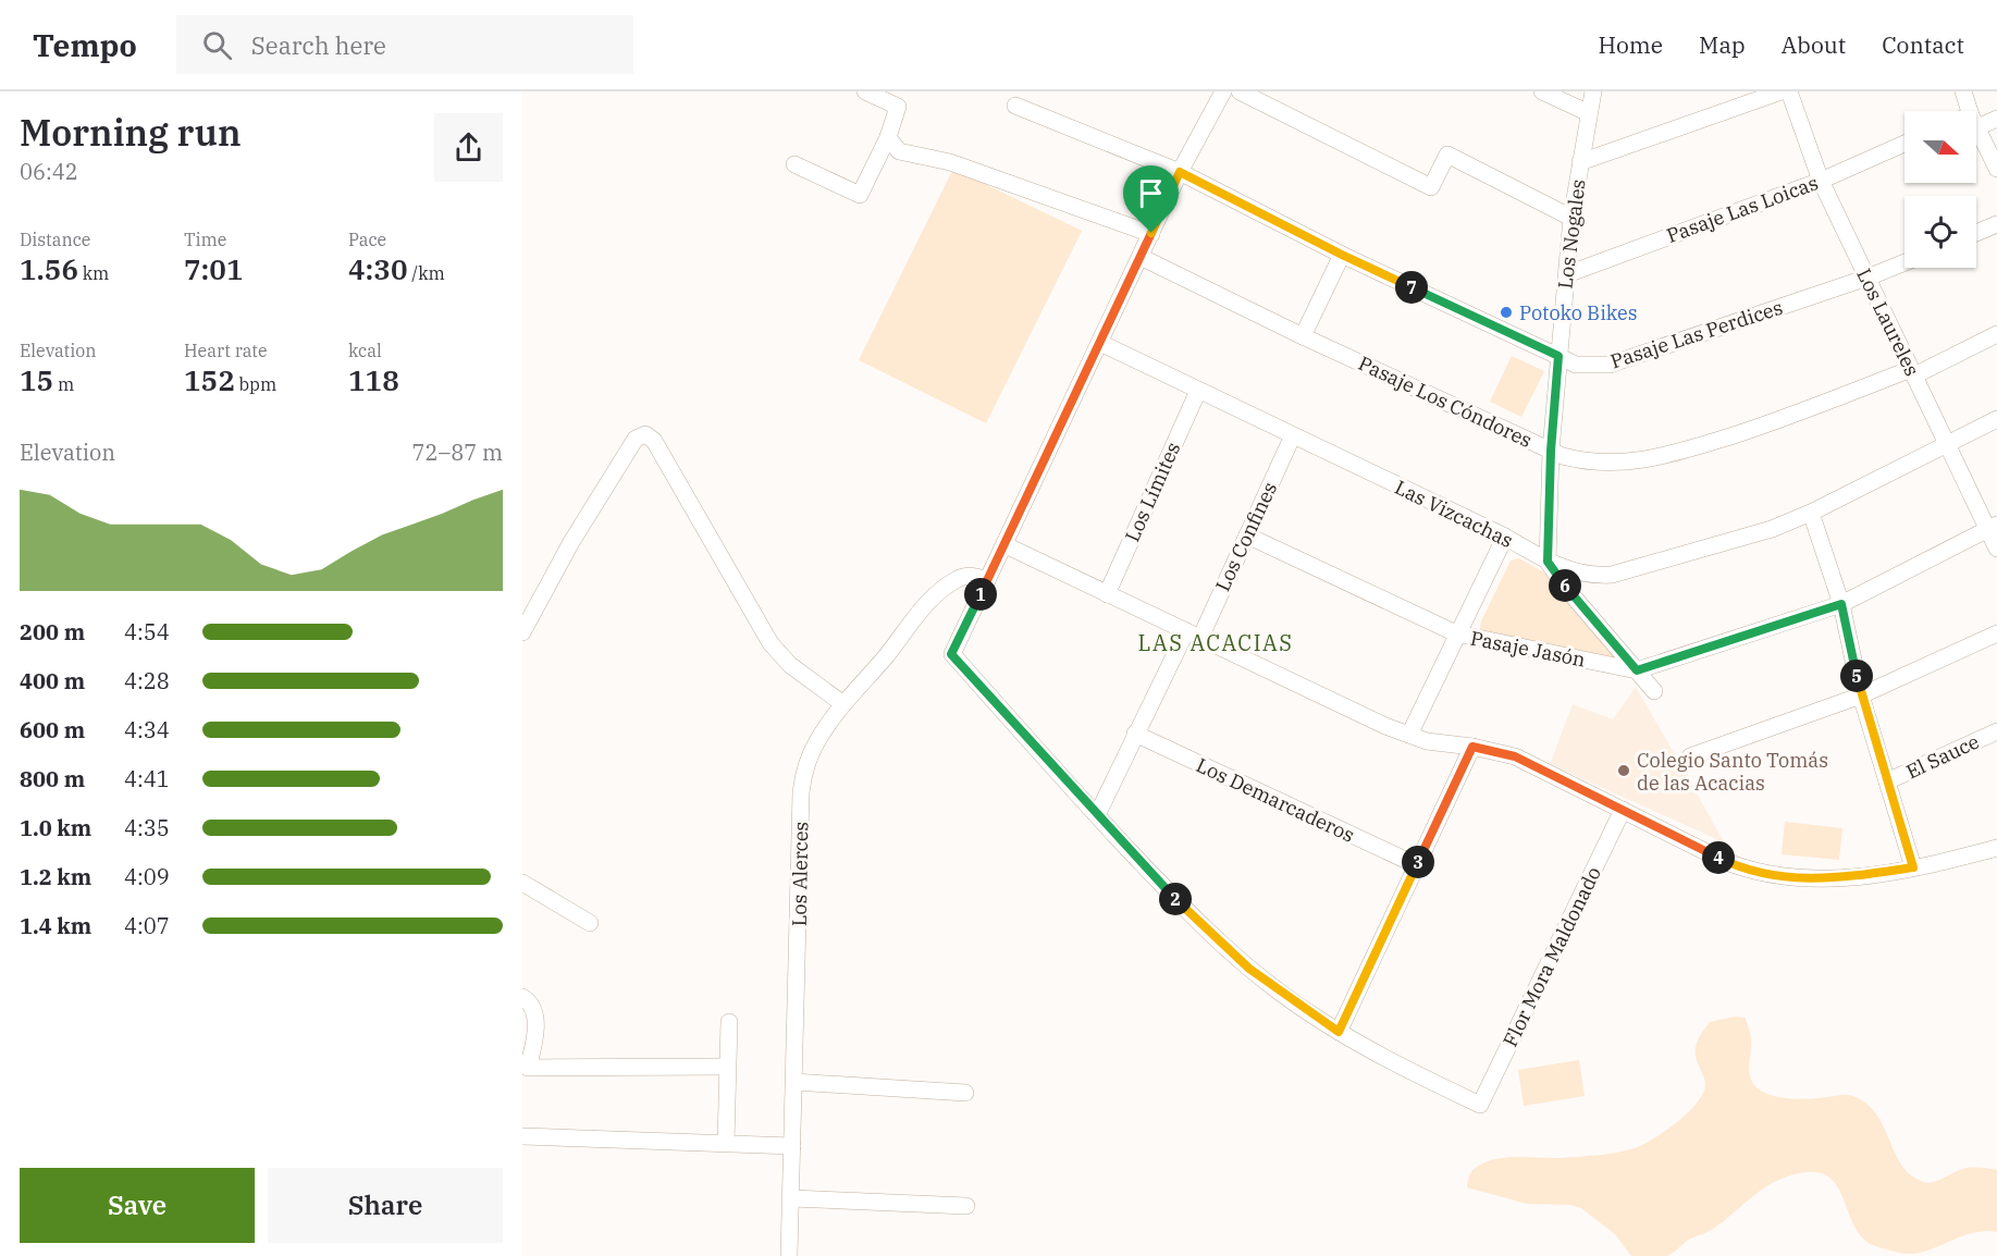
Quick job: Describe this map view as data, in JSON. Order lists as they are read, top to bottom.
{
  "streets": {
    "street": [
      "Pasaje Las Loicas",
      "Los Nogales",
      "Los Laureles",
      "Pasaje Las Perdices",
      "Pasaje Los Cóndores",
      "Los Límites",
      "Las Vizcachas",
      "Los Confines",
      "Pasaje Jasón",
      "El Sauce",
      "Los Demarcaderos",
      "Los Alerces",
      "Flor Mora Maldonado"
    ]
  },
  "crossings": [
    ["Pasaje Las Loicas", "Los Nogales"],
    ["Pasaje Las Loicas", "Los Laureles"],
    ["Los Nogales", "Pasaje Las Perdices"],
    ["Los Nogales", "Pasaje Los Cóndores"],
    ["Los Nogales", "Las Vizcachas"],
    ["Los Laureles", "Pasaje Las Perdices"],
    ["Los Laureles", "Pasaje Los Cóndores"],
    ["Los Laureles", "Las Vizcachas"],
    ["Los Laureles", "Pasaje Jasón"],
    ["Los Límites", "Las Vizcachas"],
    ["Las Vizcachas", "Los Confines"],
    ["Los Confines", "Pasaje Jasón"],
    ["Los Confines", "Los Demarcaderos"]
  ],
  "districts": ["LAS ACACIAS"],
  "places": ["Potoko Bikes", "Colegio Santo Tomás de las Acacias"],
  "north": "right",
  "page": {
    "header": "Tempo",
    "search": "Search here",
    "nav": [
      "Home",
      "Map",
      "About",
      "Contact"
    ],
    "heading": ["Morning run", "06:42"],
    "stats": [
      ["Distance", "1.56 km"],
      ["Time", "7:01"],
      ["Pace", "4:30 /km"],
      ["Elevation", "15 m"],
      ["Heart rate", "152 bpm"],
      ["kcal", "118"]
    ],
    "pins": [
      "7",
      "6",
      "1",
      "5",
      "4",
      "3",
      "2"
    ],
    "chart": ["Elevation", "72–87 m"],
    "list": [
      {
        "name": "200 m",
        "note": "4:54"
      },
      {
        "name": "400 m",
        "note": "4:28"
      },
      {
        "name": "600 m",
        "note": "4:34"
      },
      {
        "name": "800 m",
        "note": "4:41"
      },
      {
        "name": "1.0 km",
        "note": "4:35"
      },
      {
        "name": "1.2 km",
        "note": "4:09"
      },
      {
        "name": "1.4 km",
        "note": "4:07"
      }
    ],
    "buttons": ["Save", "Share"]
  }
}
